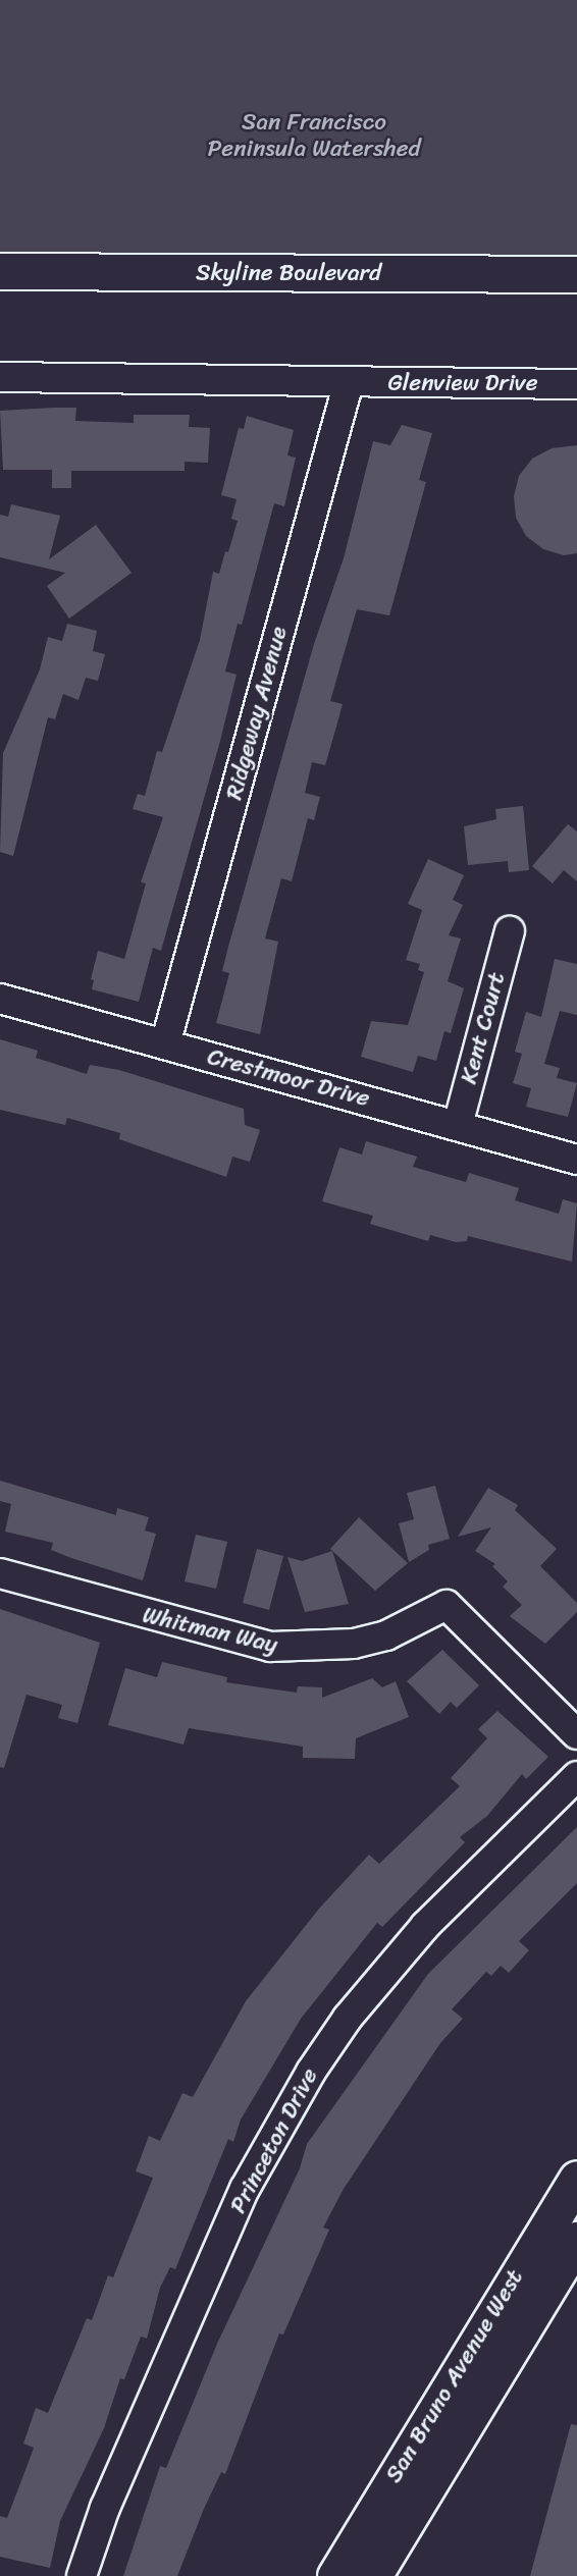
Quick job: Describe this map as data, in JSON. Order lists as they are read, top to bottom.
{
  "streets": {
    "main road": ["Skyline Boulevard", "San Bruno Avenue West"],
    "street": [
      "Glenview Drive",
      "Ridgeway Avenue",
      "Kent Court",
      "Crestmoor Drive",
      "Whitman Way",
      "Princeton Drive"
    ]
  },
  "crossings": [
    ["Glenview Drive", "Ridgeway Avenue"],
    ["Ridgeway Avenue", "Crestmoor Drive"],
    ["Kent Court", "Crestmoor Drive"]
  ],
  "parks": ["San Francisco Peninsula Watershed"]
}
